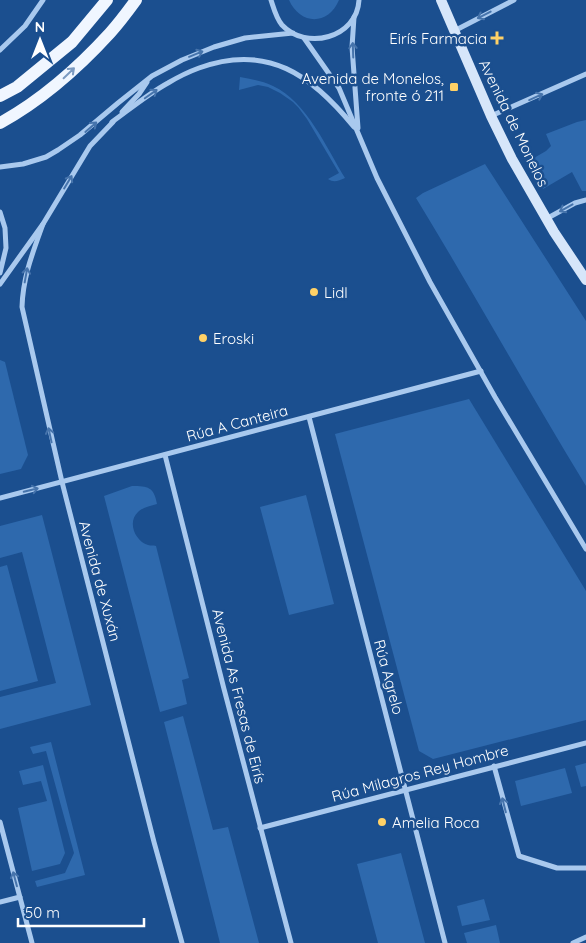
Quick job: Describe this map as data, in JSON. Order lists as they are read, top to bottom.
{
  "streets": {
    "street": [
      "Avenida de Monelos",
      "Rúa A Canteira",
      "Avenida de Xuxán",
      "Rúa Agrelo",
      "Avenida As Fresas de Eirís",
      "Rúa Milagros Rey Hombre"
    ]
  },
  "crossings": [
    ["Rúa A Canteira", "Avenida de Xuxán"],
    ["Rúa A Canteira", "Rúa Agrelo"],
    ["Rúa A Canteira", "Avenida As Fresas de Eirís"],
    ["Rúa Agrelo", "Rúa Milagros Rey Hombre"],
    ["Avenida As Fresas de Eirís", "Rúa Milagros Rey Hombre"]
  ],
  "places": {
    "health": ["Eirís Farmacia"],
    "transit": ["Avenida de Monelos, fronte ó 211"],
    "other": ["Lidl", "Eroski", "Amelia Roca"]
  },
  "scale_bar": "50 m",
  "north": "top"
}
